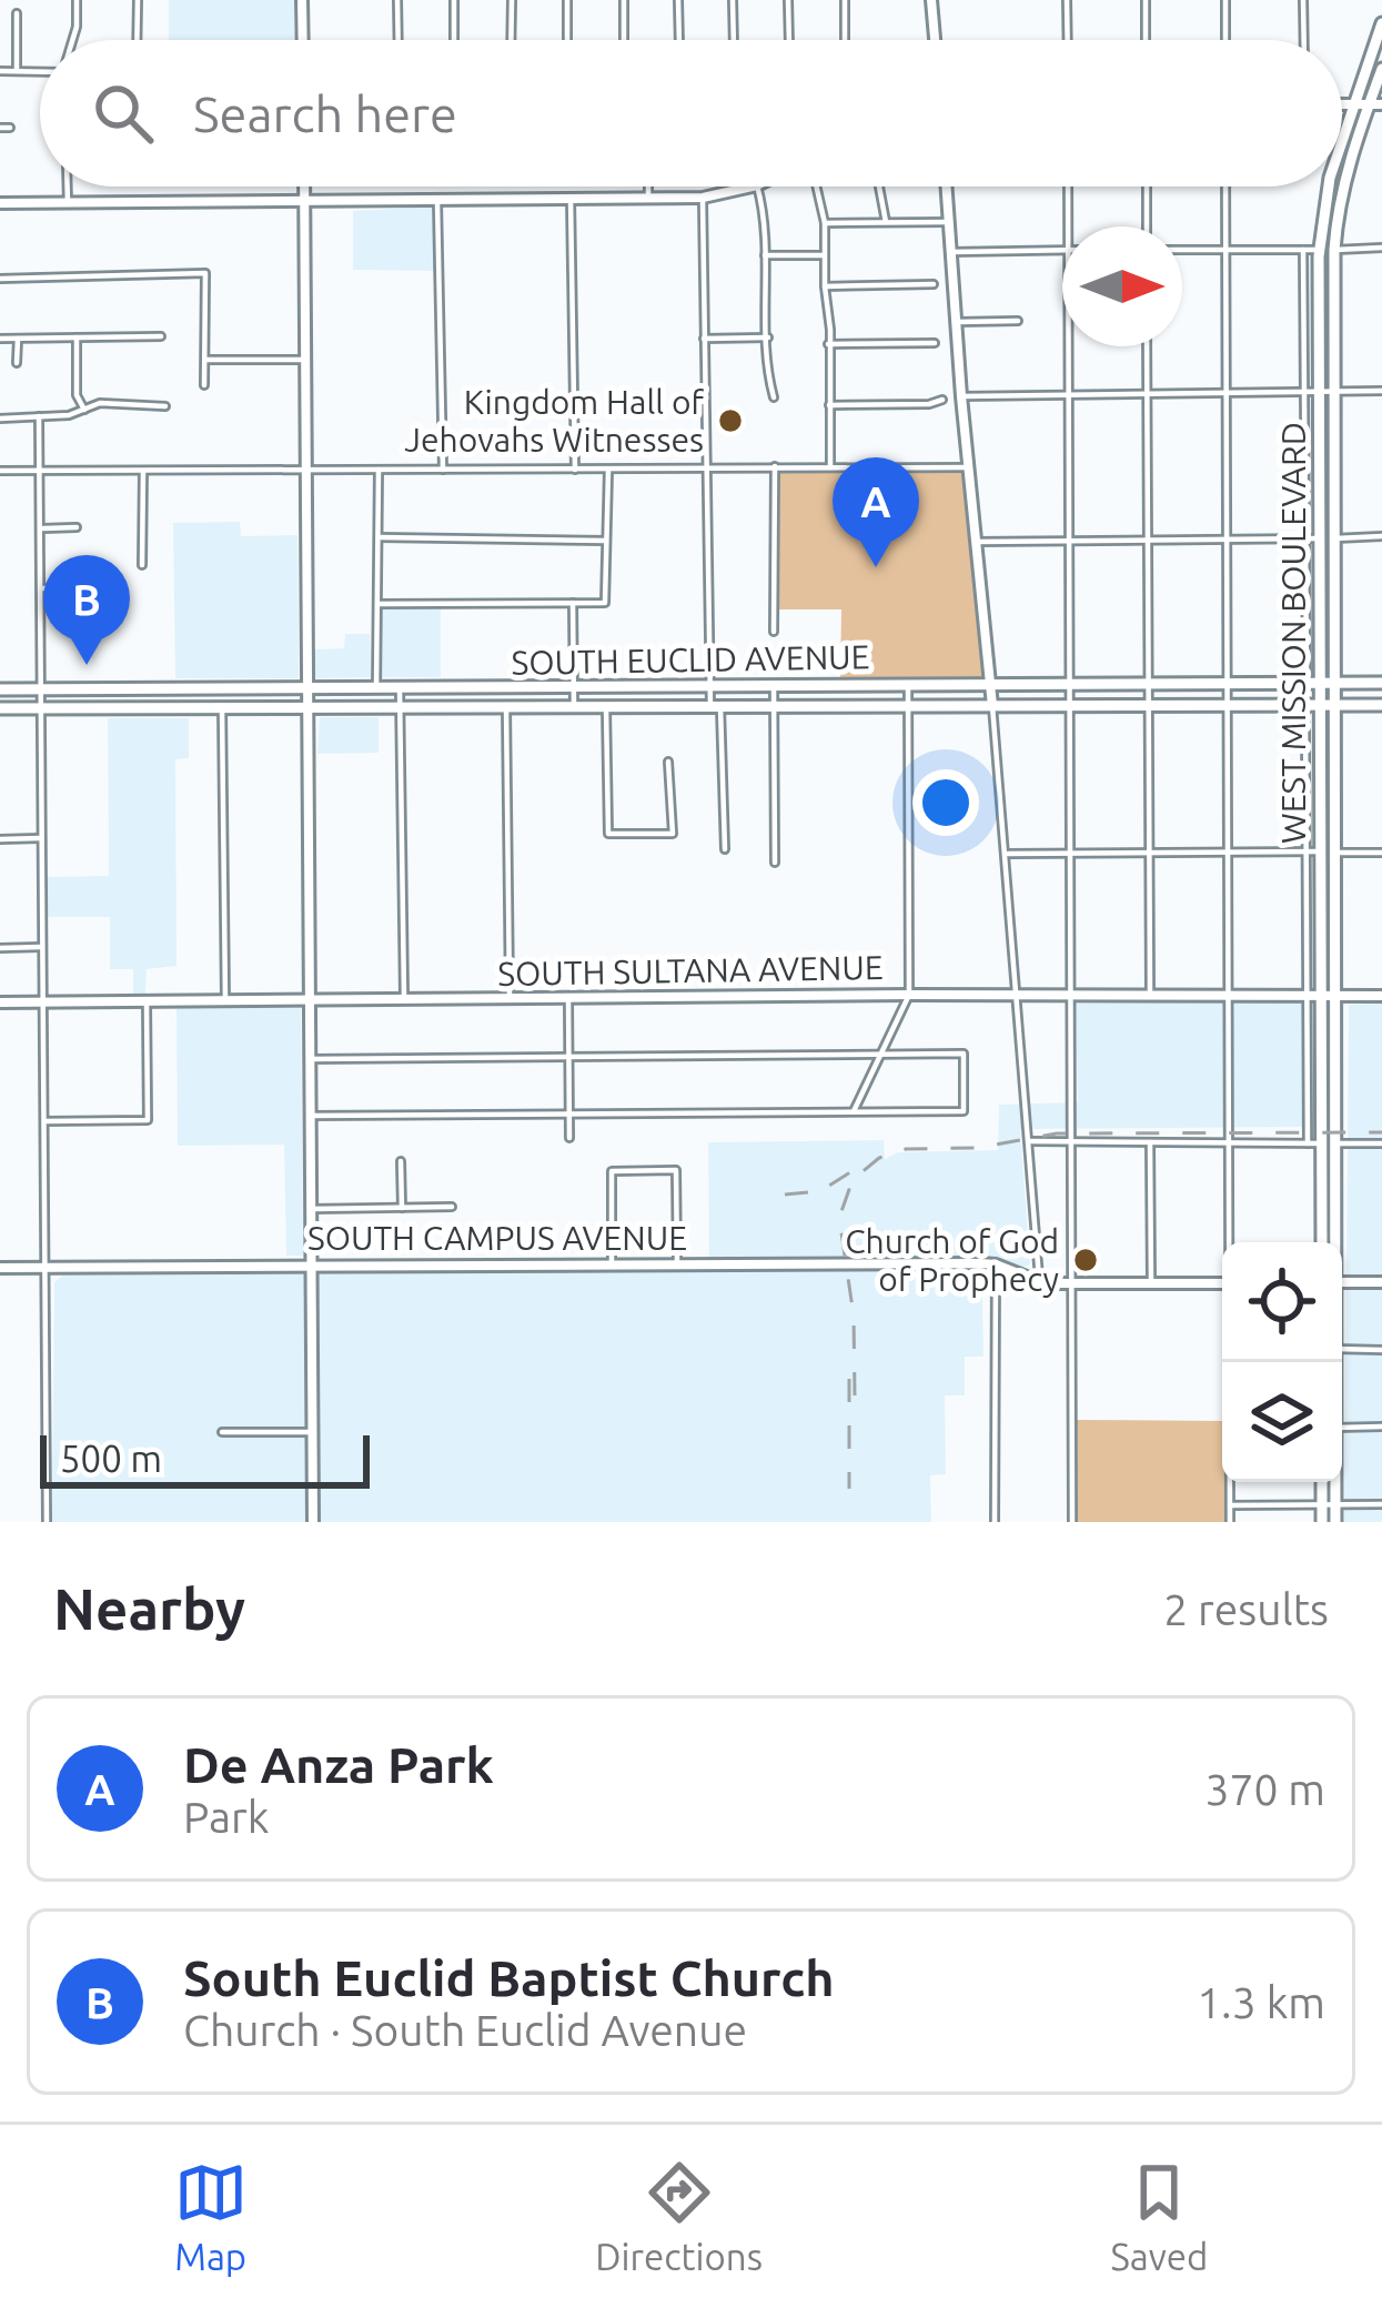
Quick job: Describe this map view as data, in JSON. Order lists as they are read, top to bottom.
{
  "streets": {
    "main road": ["WEST MISSION BOULEVARD", "SOUTH EUCLID AVENUE"],
    "street": ["SOUTH SULTANA AVENUE", "SOUTH CAMPUS AVENUE"]
  },
  "crossings": [
    ["WEST MISSION BOULEVARD", "SOUTH EUCLID AVENUE"],
    ["WEST MISSION BOULEVARD", "SOUTH SULTANA AVENUE"]
  ],
  "places": ["Kingdom Hall of Jehovahs Witnesses", "Church of God of Prophecy"],
  "scale_bar": "500 m",
  "north": "right",
  "page": {
    "search": "Search here",
    "pins": ["A", "B"],
    "scale": "500 m",
    "heading": ["Nearby", "2 results"],
    "list": [
      {
        "mark": "A",
        "name": "De Anza Park",
        "note": "Park",
        "value": "370 m"
      },
      {
        "mark": "B",
        "name": "South Euclid Baptist Church",
        "note": "Church · South Euclid Avenue",
        "value": "1.3 km"
      }
    ],
    "nav": ["Map", "Directions", "Saved"]
  }
}
